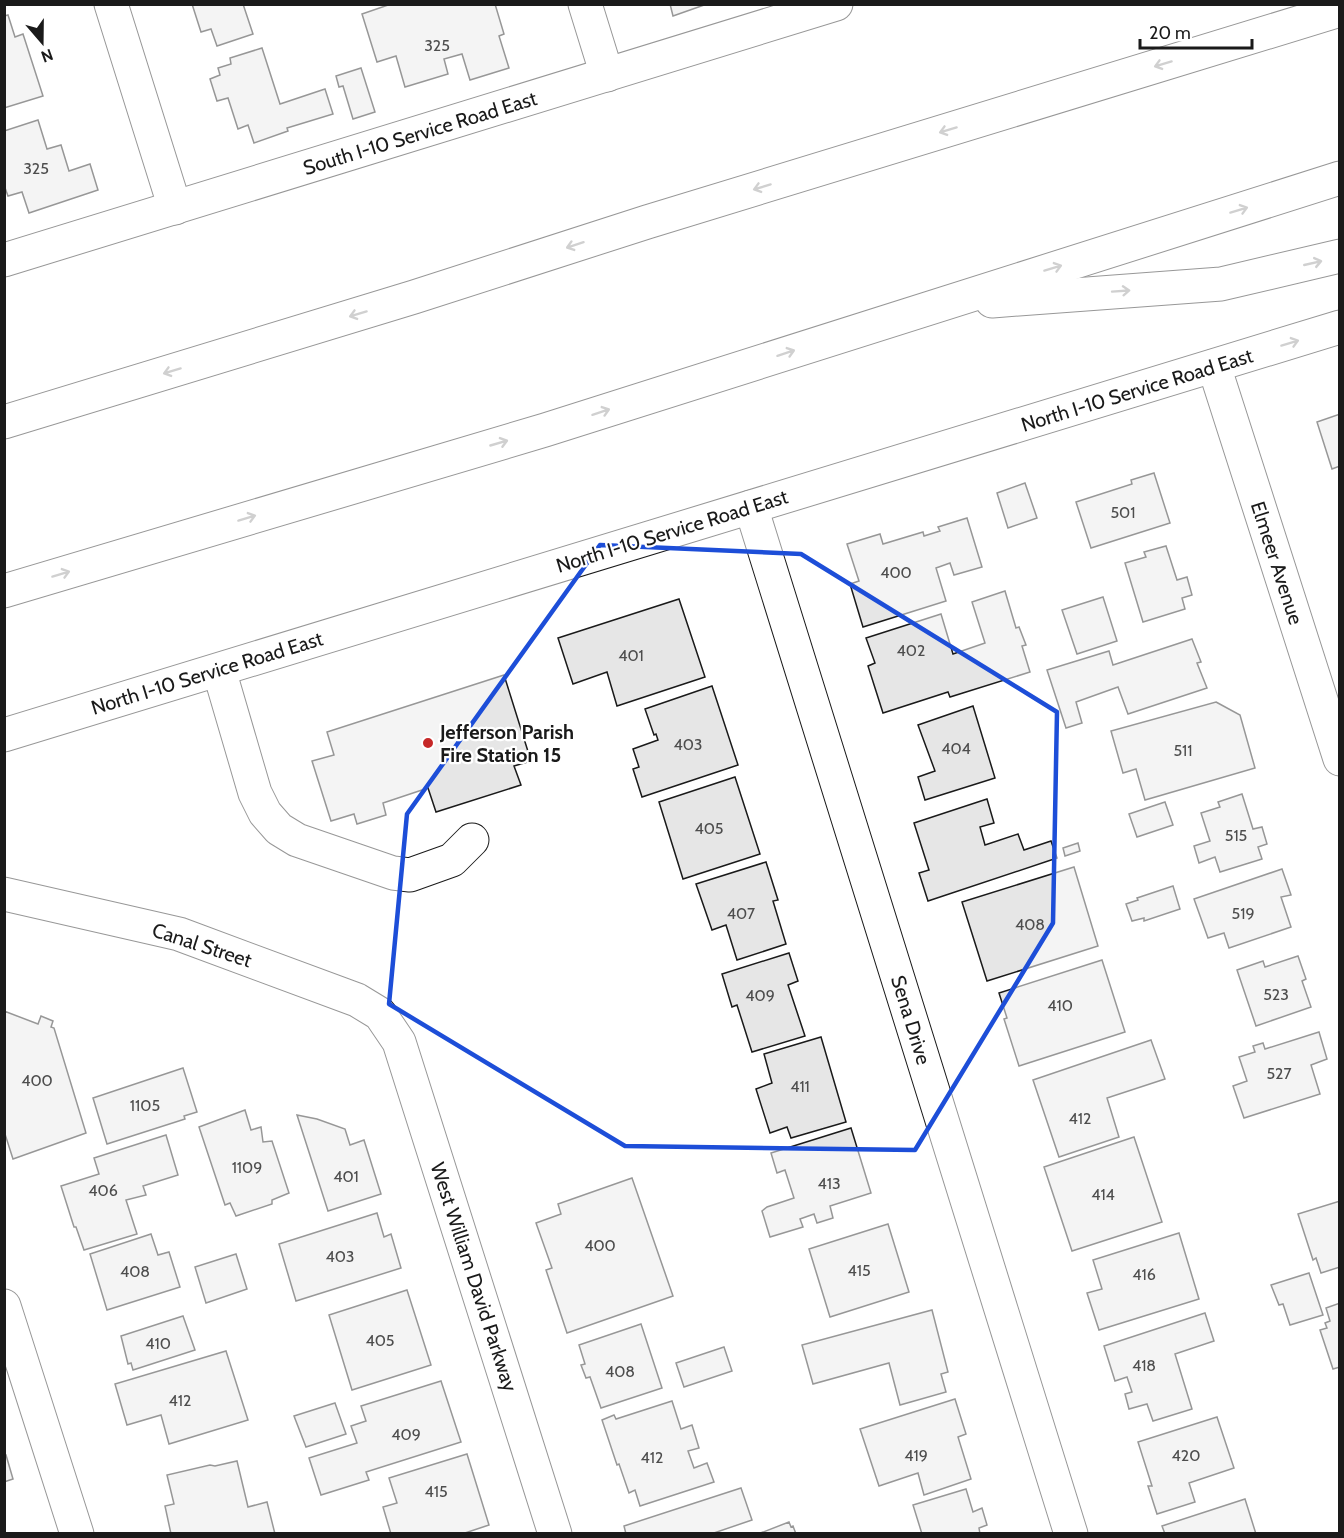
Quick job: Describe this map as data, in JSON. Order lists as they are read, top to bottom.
{
  "streets": {
    "main road": [
      "South I-10 Service Road East",
      "North I-10 Service Road East",
      "Elmeer Avenue",
      "Canal Street",
      "Sena Drive",
      "West William David Parkway"
    ]
  },
  "crossings": [
    ["North I-10 Service Road East", "Elmeer Avenue"],
    ["North I-10 Service Road East", "Sena Drive"],
    ["Canal Street", "West William David Parkway"]
  ],
  "places": ["Jefferson Parish Fire Station 15"],
  "house_numbers": [
    "325",
    "325",
    "501",
    "400",
    "402",
    "401",
    "403",
    "404",
    "511",
    "405",
    "515",
    "407",
    "519",
    "408",
    "523",
    "409",
    "410",
    "527",
    "400",
    "411",
    "1105",
    "412",
    "1109",
    "401",
    "413",
    "406",
    "414",
    "400",
    "403",
    "415",
    "408",
    "416",
    "405",
    "410",
    "418",
    "408",
    "412",
    "409",
    "419",
    "420",
    "412",
    "415"
  ],
  "scale_bar": "20 m",
  "north": "bottom"
}
